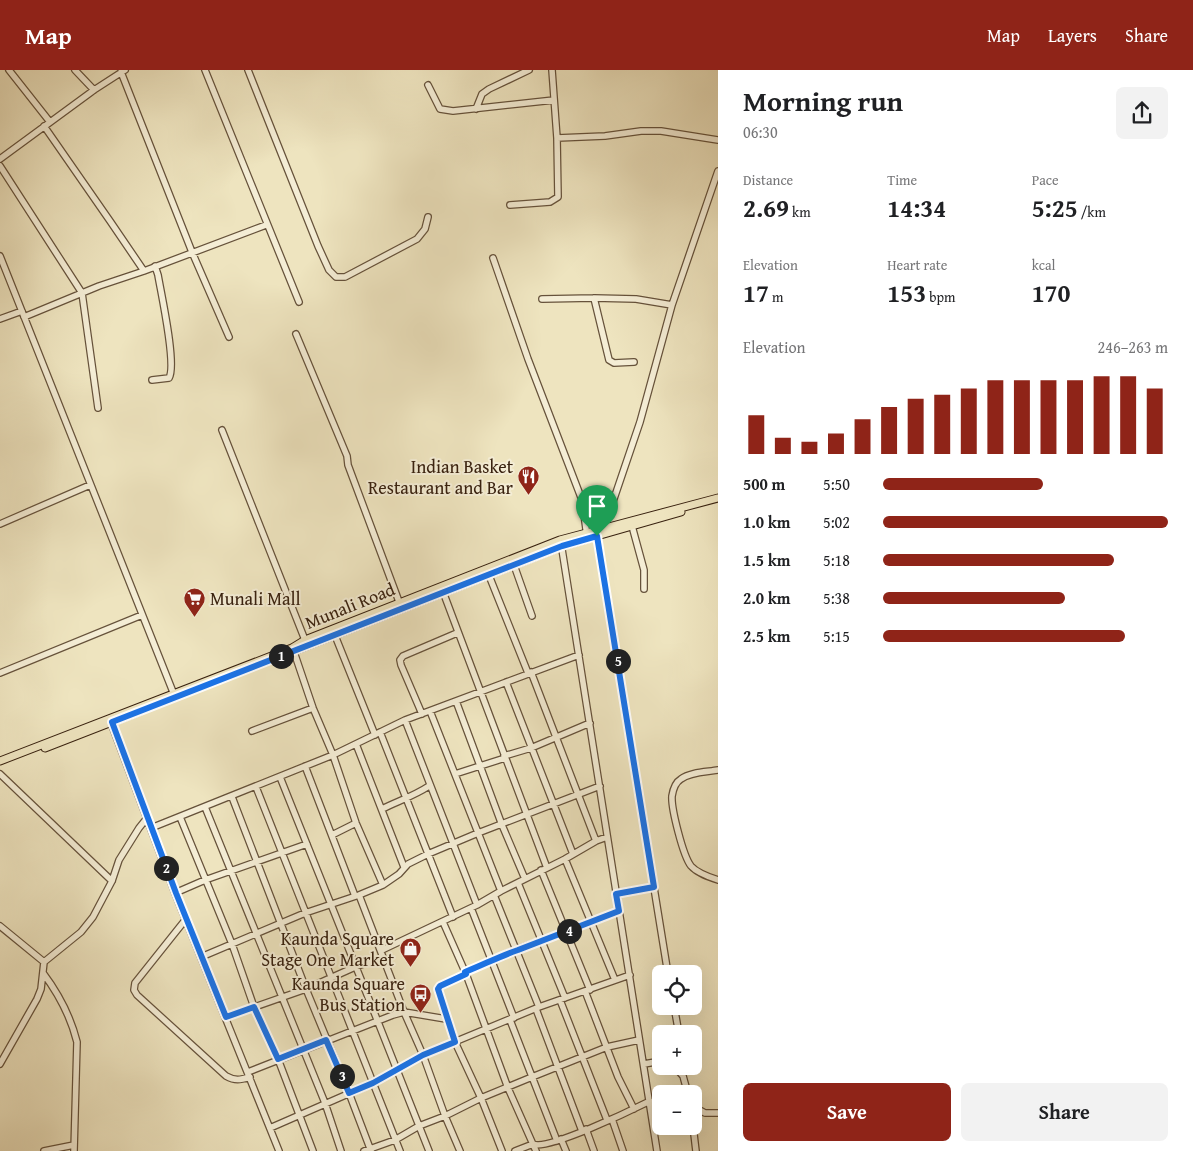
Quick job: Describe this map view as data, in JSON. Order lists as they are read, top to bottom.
{
  "streets": {
    "main road": ["Munali Road"]
  },
  "places": {
    "restaurant": ["Indian Basket Restaurant and Bar"],
    "supermarket": ["Munali Mall"],
    "shop": ["Kaunda Square Stage One Market"],
    "bus stop": ["Kaunda Square Bus Station"]
  },
  "page": {
    "header": "Map",
    "nav": ["Map", "Layers", "Share"],
    "heading": ["Morning run", "06:30"],
    "stats": [
      ["Distance", "2.69 km"],
      ["Time", "14:34"],
      ["Pace", "5:25 /km"],
      ["Elevation", "17 m"],
      ["Heart rate", "153 bpm"],
      ["kcal", "170"]
    ],
    "chart": ["Elevation", "246–263 m"],
    "list": [
      {
        "name": "500 m",
        "note": "5:50"
      },
      {
        "name": "1.0 km",
        "note": "5:02"
      },
      {
        "name": "1.5 km",
        "note": "5:18"
      },
      {
        "name": "2.0 km",
        "note": "5:38"
      },
      {
        "name": "2.5 km",
        "note": "5:15"
      }
    ],
    "pins": [
      "1",
      "5",
      "2",
      "4",
      "3"
    ],
    "map_buttons": ["+", "−"],
    "buttons": ["Save", "Share"]
  }
}
